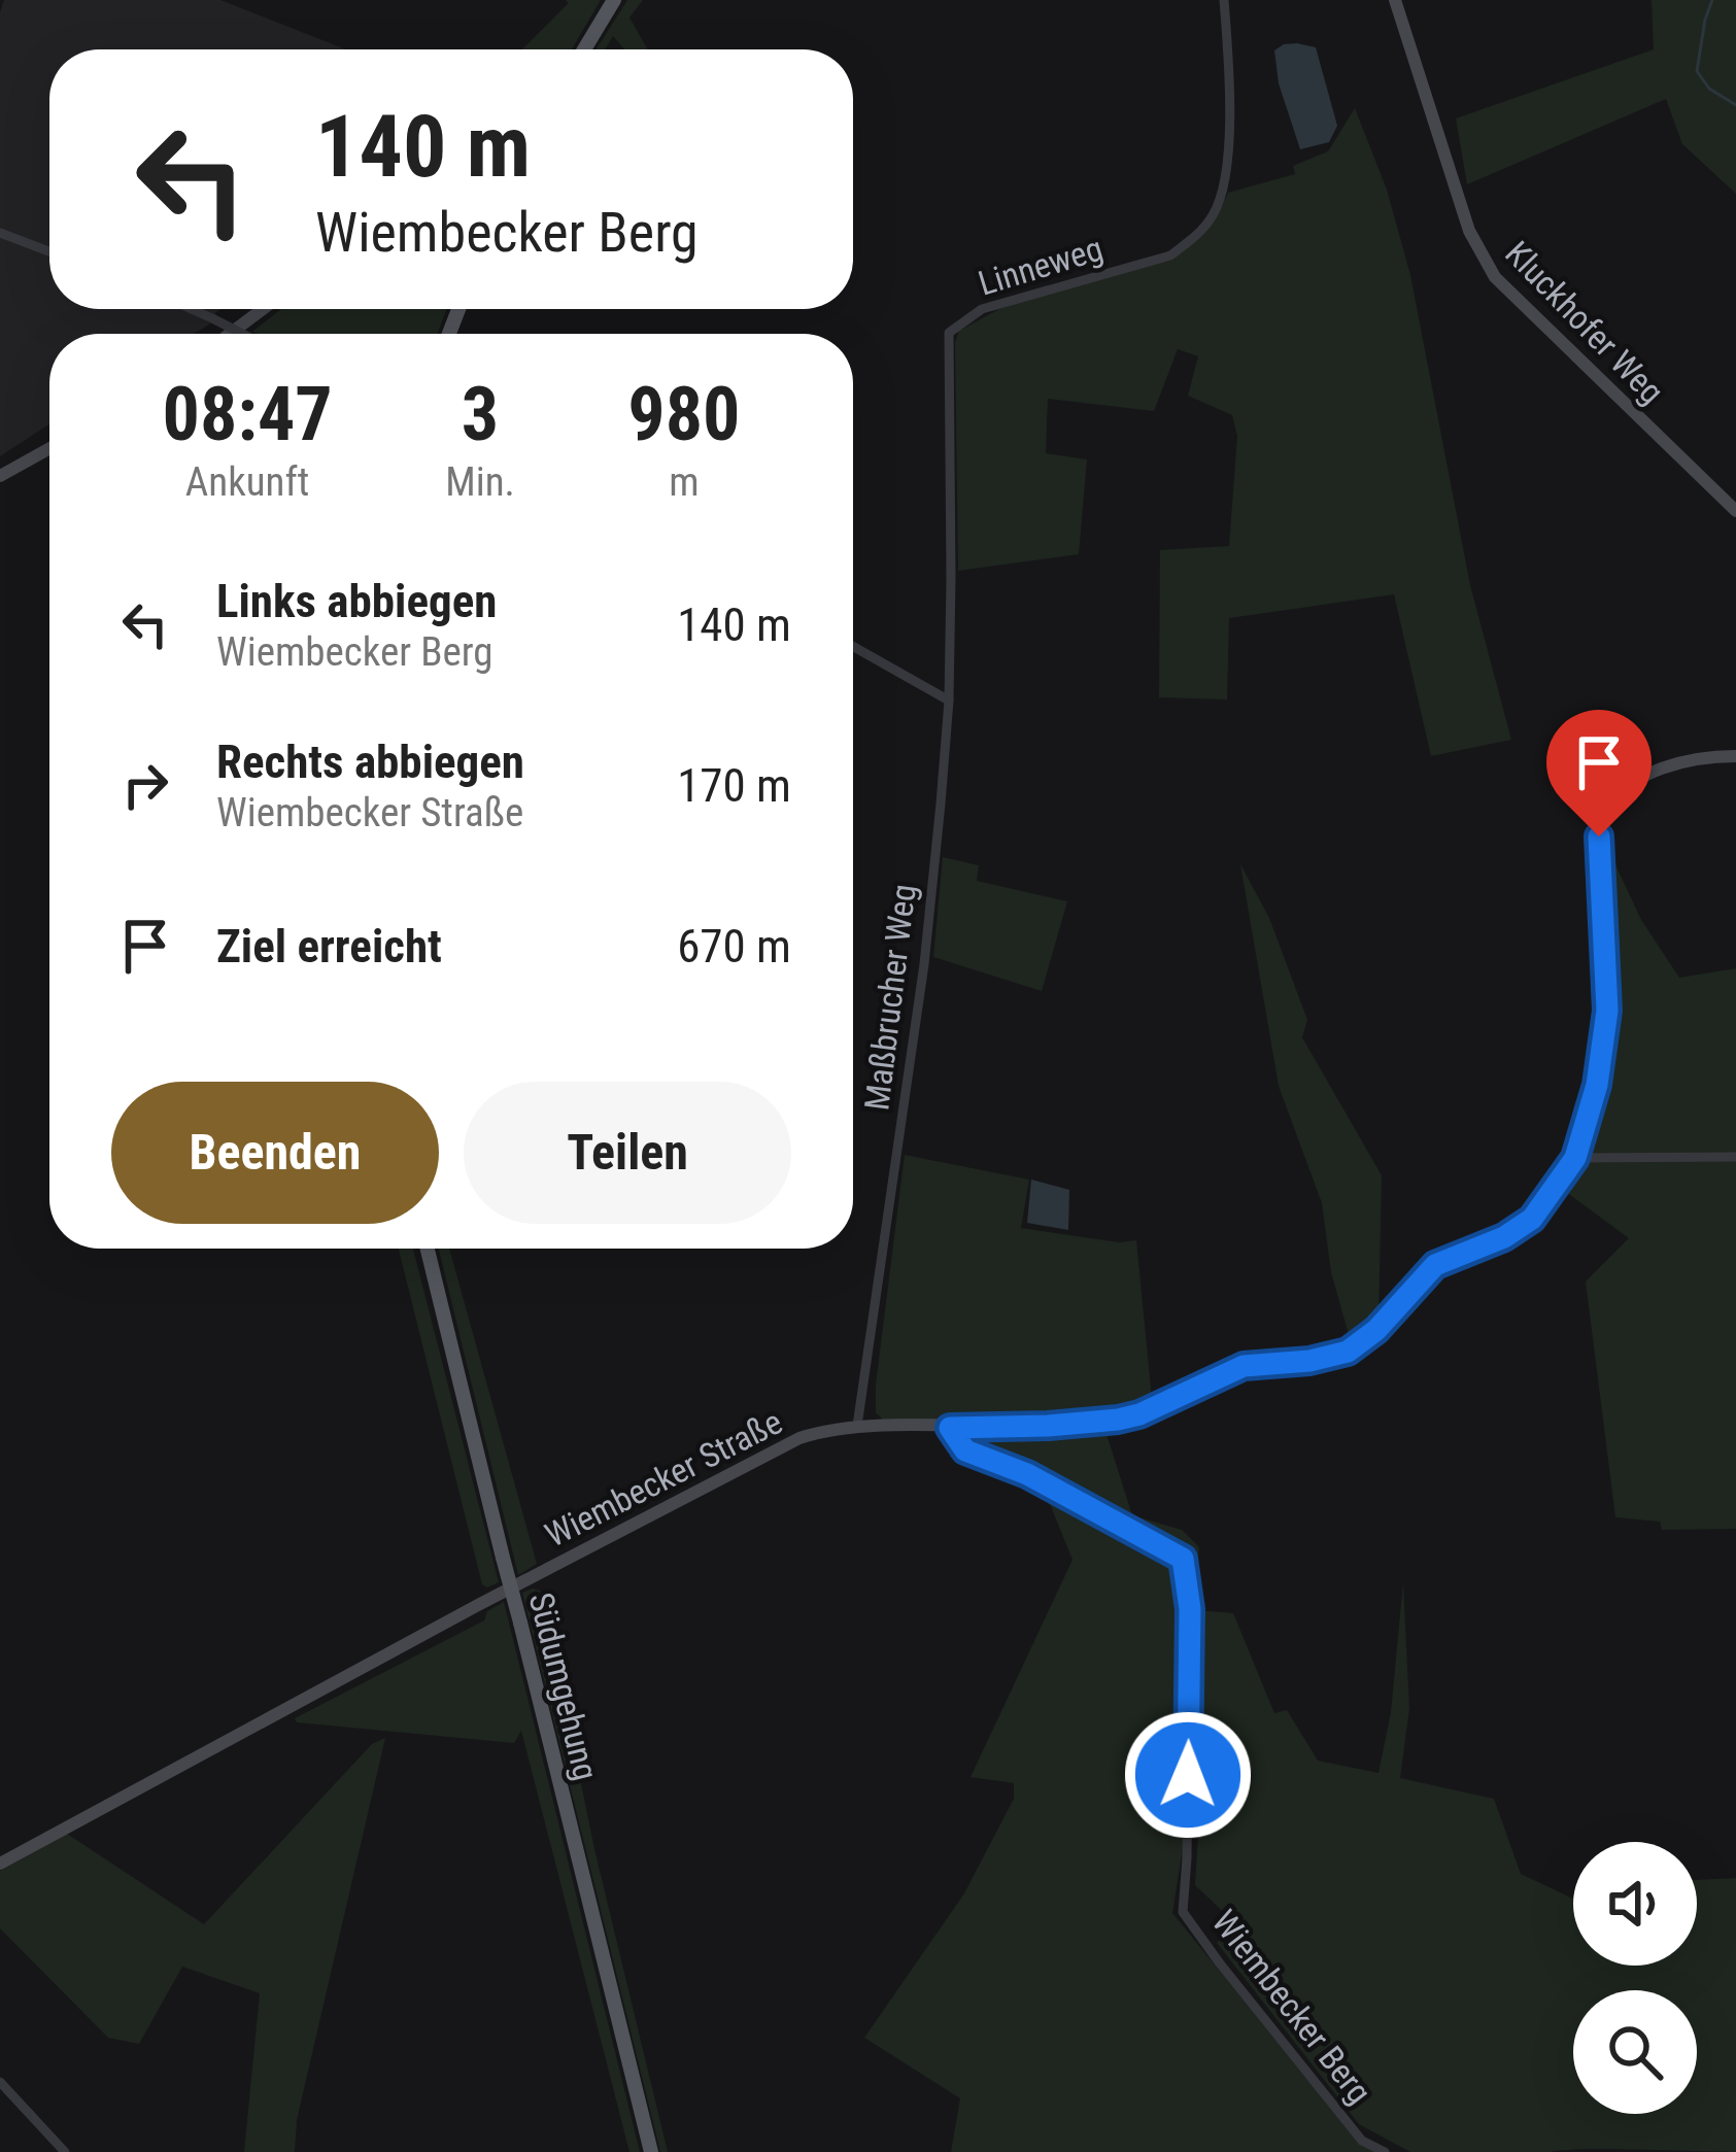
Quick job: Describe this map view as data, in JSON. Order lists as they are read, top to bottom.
{
  "streets": {
    "main road": ["Südumgehung"],
    "street": [
      "Linneweg",
      "Kluckhofer Weg",
      "Maßbrucher Weg",
      "Wiembecker Straße",
      "Wiembecker Berg"
    ]
  },
  "crossings": [
    ["Linneweg", "Maßbrucher Weg"],
    ["Maßbrucher Weg", "Wiembecker Straße"],
    ["Wiembecker Straße", "Wiembecker Berg"]
  ],
  "page": {
    "turn": ["140 m", "Wiembecker Berg"],
    "eta": [
      "08:47",
      "Ankunft",
      "3",
      "Min.",
      "980",
      "m"
    ],
    "list": [
      {
        "name": "Links abbiegen",
        "note": "Wiembecker Berg",
        "value": "140 m"
      },
      {
        "name": "Rechts abbiegen",
        "note": "Wiembecker Straße",
        "value": "170 m"
      },
      {
        "name": "Ziel erreicht",
        "value": "670 m"
      }
    ],
    "buttons": ["Beenden", "Teilen"]
  }
}
